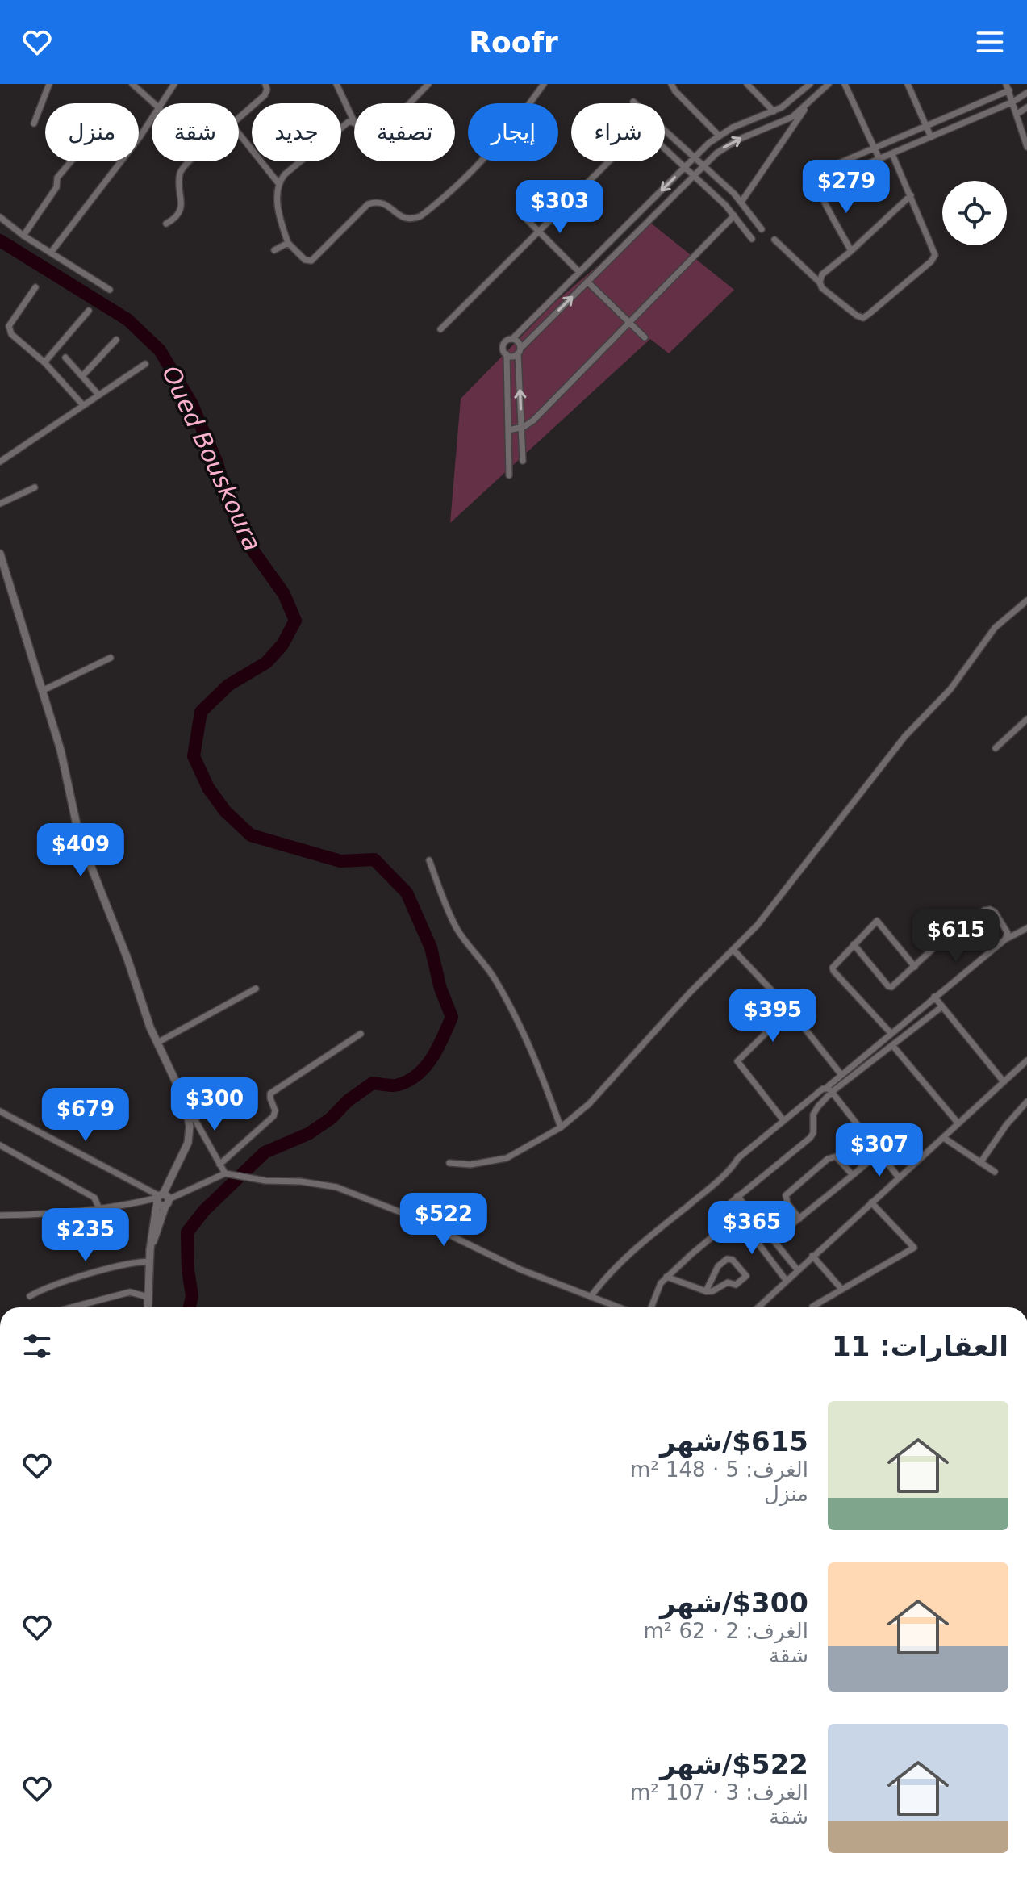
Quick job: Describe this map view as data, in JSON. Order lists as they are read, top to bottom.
{
  "water": ["Oued Bouskoura"],
  "page": {
    "header": "Roofr",
    "chip": [
      "شراء",
      "إيجار",
      "تصفية",
      "جديد",
      "شقة",
      "منزل"
    ],
    "price": [
      "$279",
      "$303",
      "$409",
      "$615",
      "$395",
      "$300",
      "$679",
      "$307",
      "$522",
      "$365",
      "$235"
    ],
    "heading": "العقارات: 11",
    "list": [
      {
        "name": "$615/شهر",
        "note": "الغرف: 5 · 148 m² · منزل"
      },
      {
        "name": "$300/شهر",
        "note": "الغرف: 2 · 62 m² · شقة"
      },
      {
        "name": "$522/شهر",
        "note": "الغرف: 3 · 107 m² · شقة"
      }
    ]
  }
}
